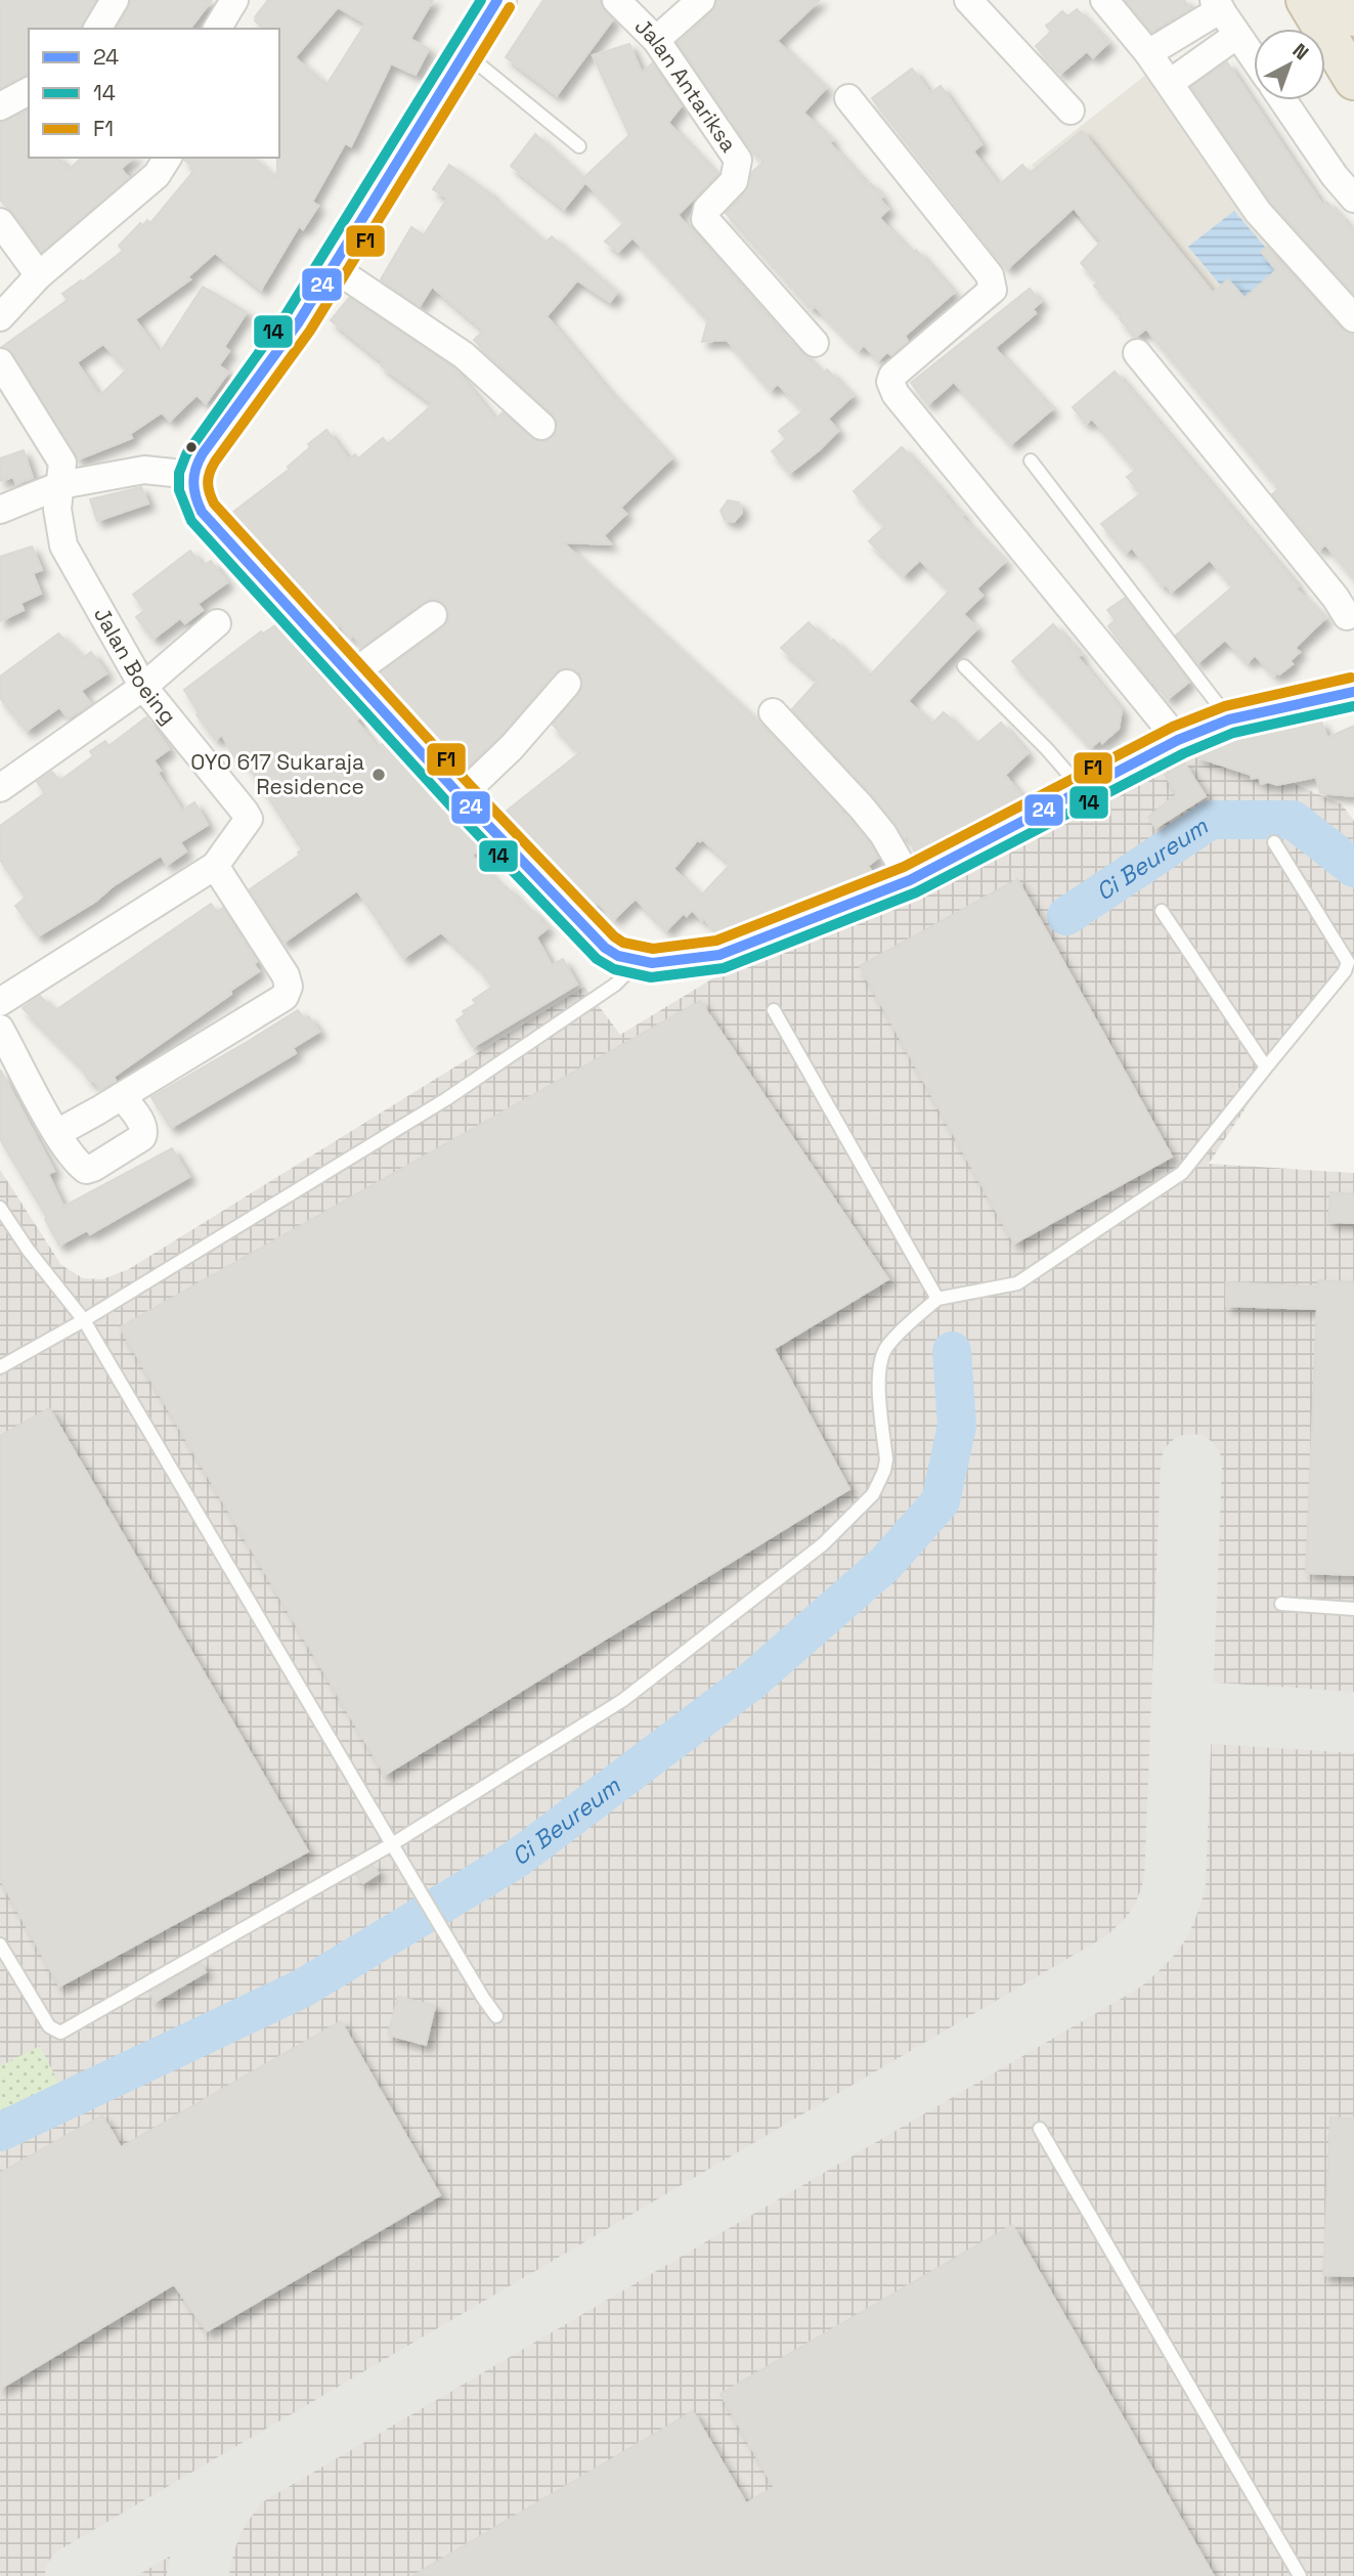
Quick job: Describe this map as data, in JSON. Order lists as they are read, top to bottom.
{
  "streets": {
    "street": ["Jalan Antariksa", "Jalan Boeing"]
  },
  "water": ["Ci Beureum"],
  "places": ["OYO 617 Sukaraja Residence"],
  "lines": ["transit line 24", "transit line 14", "transit line F1"],
  "legend": ["24", "14", "F1"],
  "north": "top right"
}
